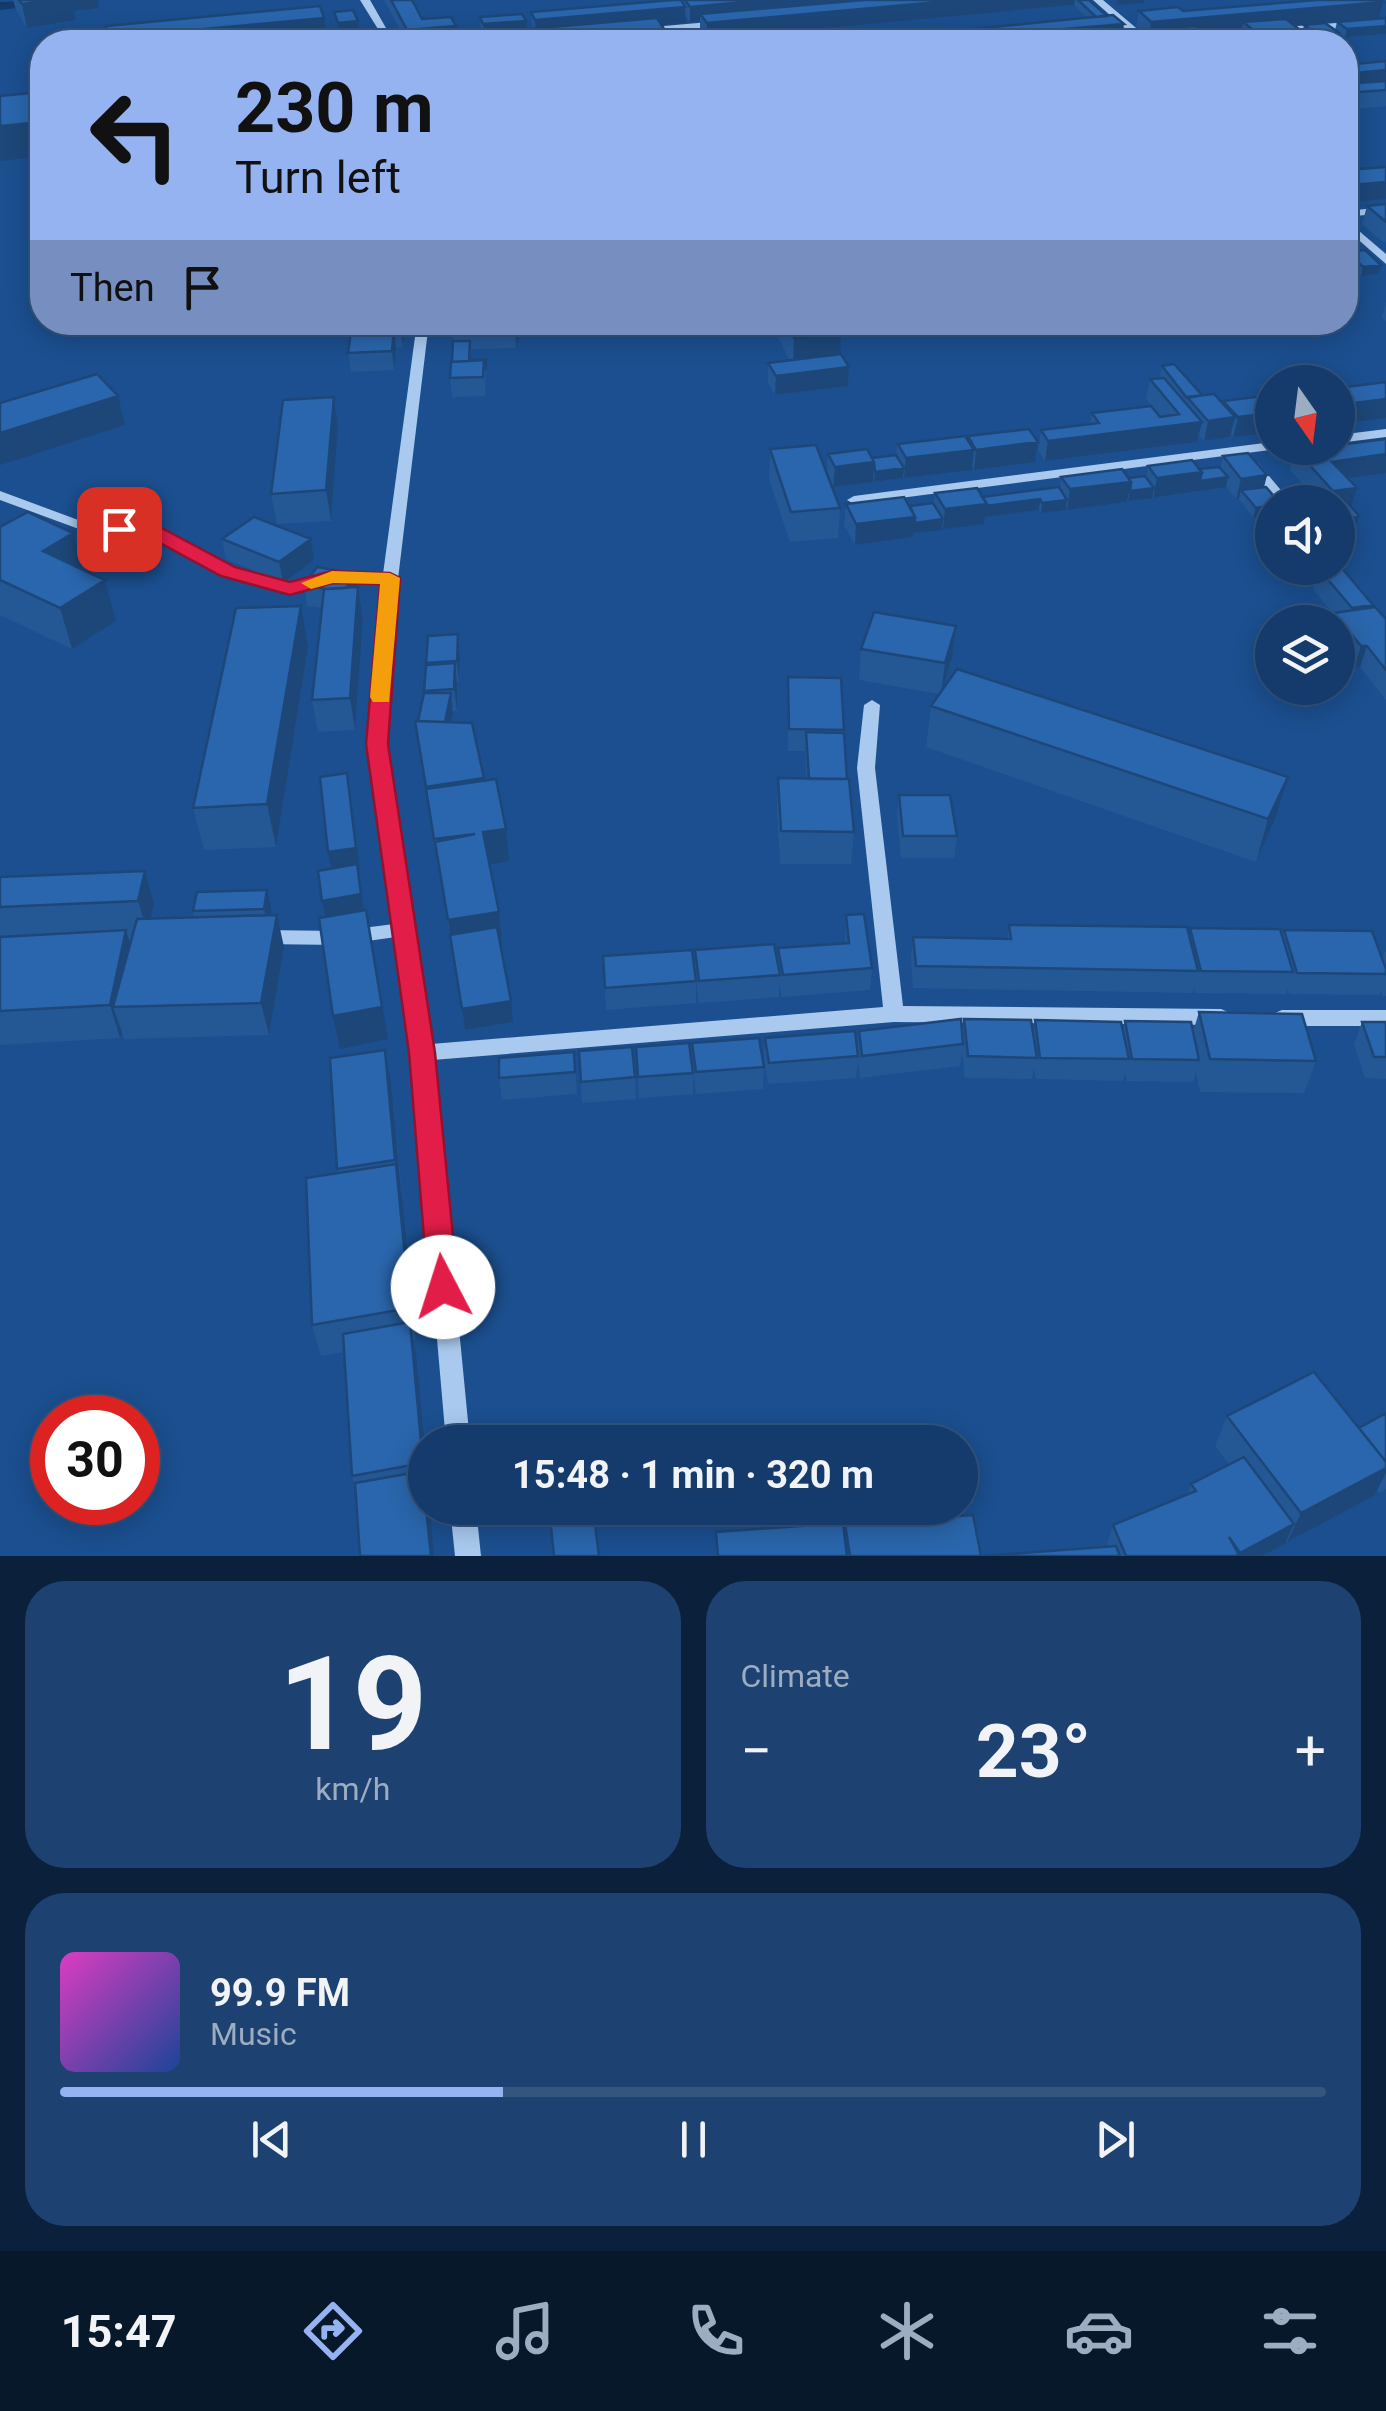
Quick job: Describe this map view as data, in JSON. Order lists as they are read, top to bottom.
{
  "north": "bottom",
  "page": {
    "turn": ["230 m", "Turn left"],
    "then": "Then",
    "limit": "30",
    "trip": "15:48 · 1 min · 320 m",
    "tile": [
      ["19", "km/h"],
      "Climate"
    ],
    "heat": ["−", "23°", "+"],
    "song": ["99.9 FM", "Music"],
    "tabs": "15:47"
  }
}
